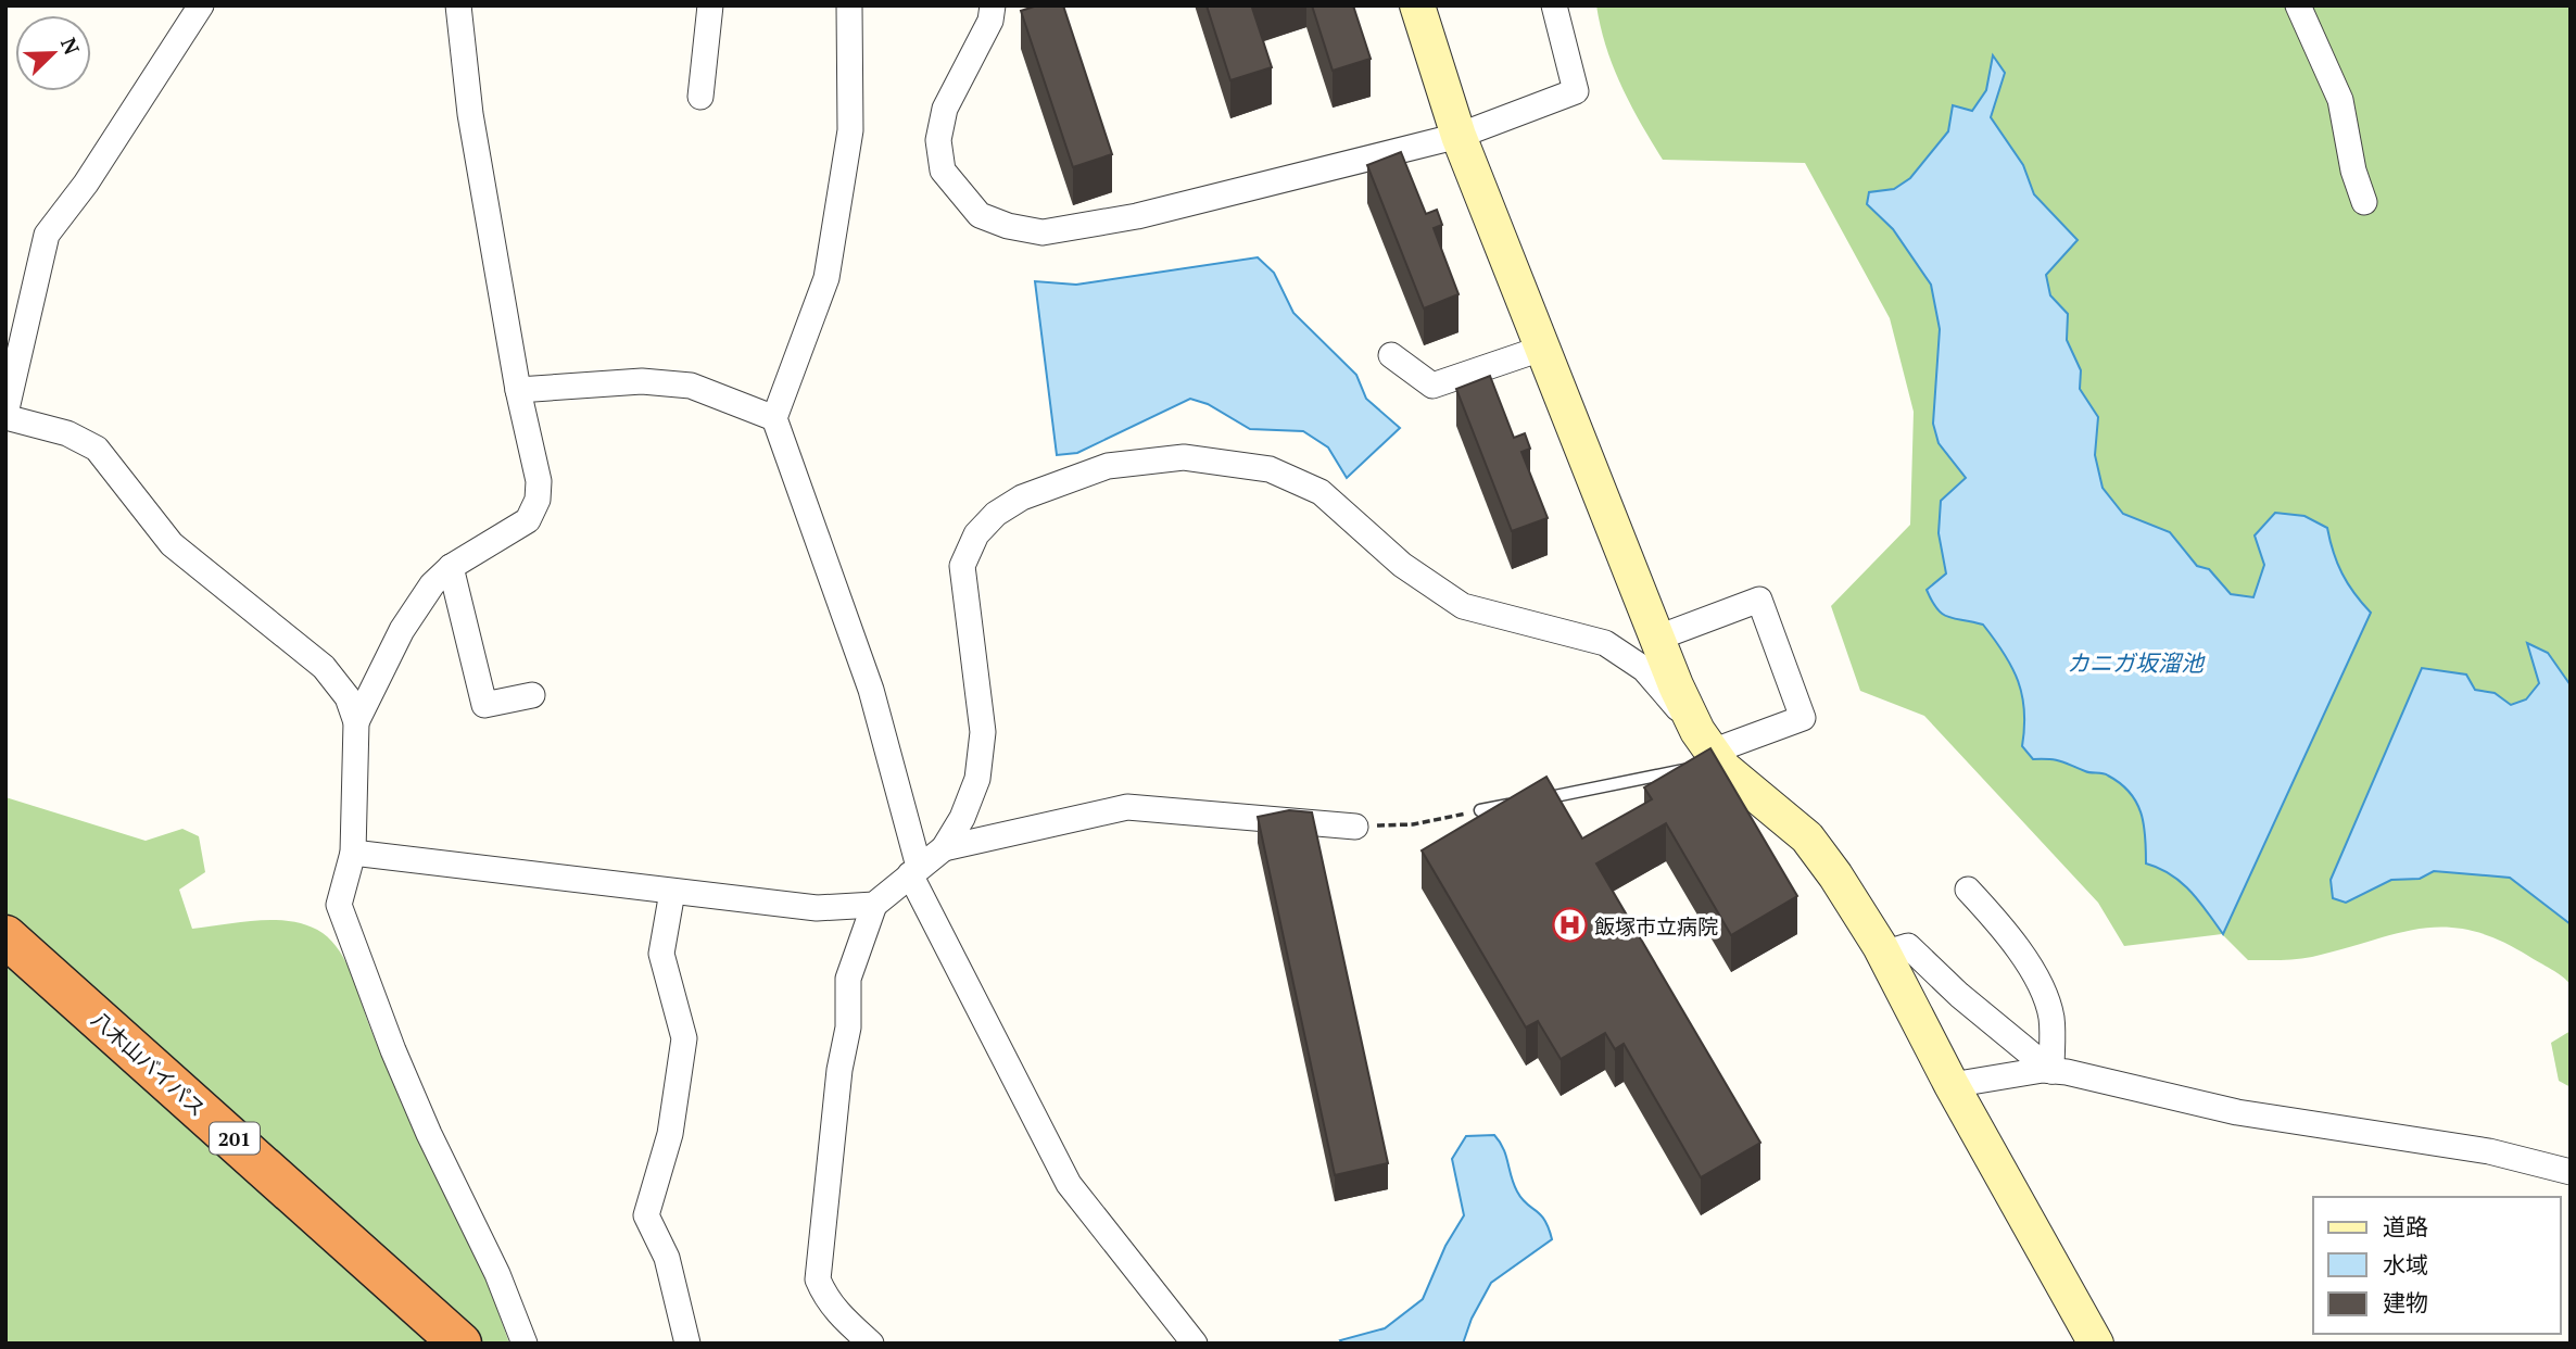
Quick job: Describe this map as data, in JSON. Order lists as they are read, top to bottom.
{
  "streets": {
    "highway": ["八木山バイパス", "201"]
  },
  "water": ["カニガ坂溜池"],
  "places": {
    "hospital": ["飯塚市立病院"]
  },
  "legend": ["道路", "水域", "建物"],
  "north": "top right"
}
